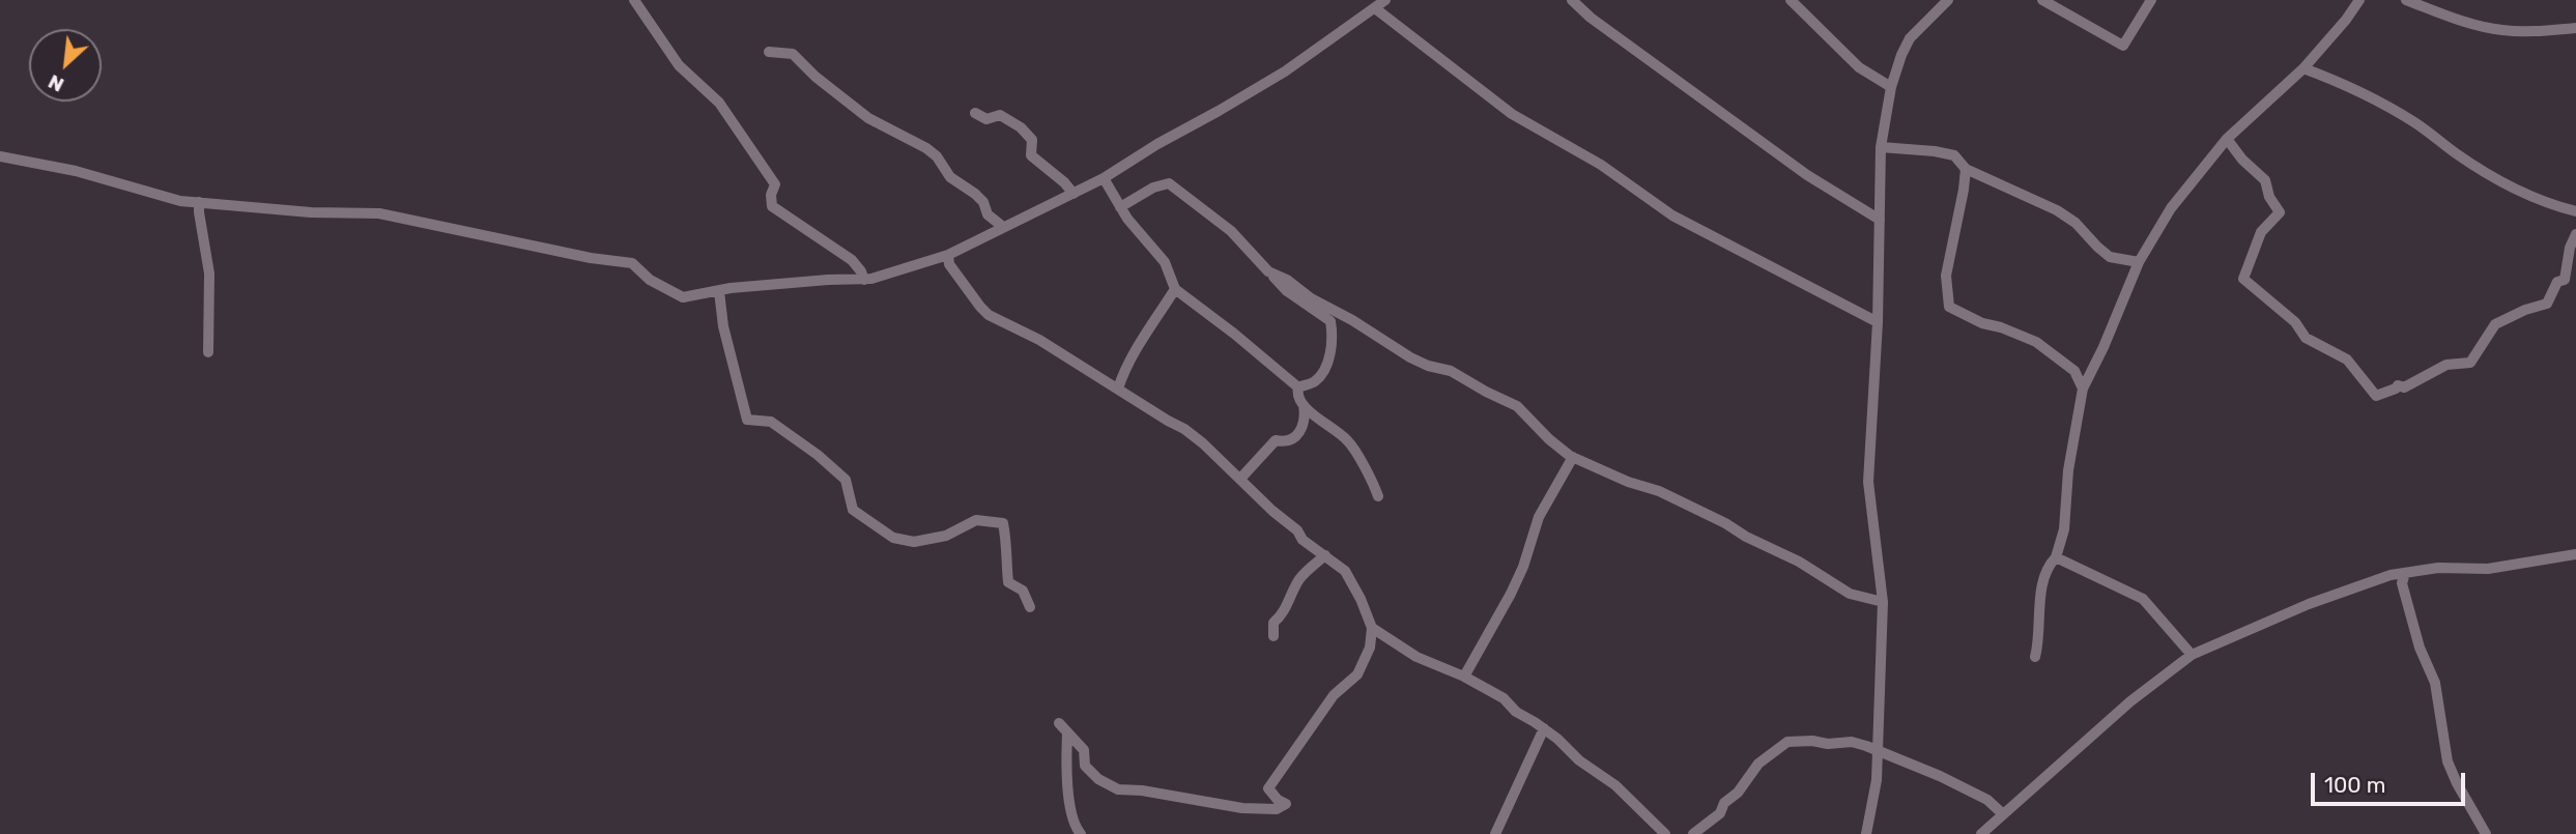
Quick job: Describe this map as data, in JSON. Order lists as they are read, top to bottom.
{
  "scale_bar": "100 m",
  "north": "bottom left"
}
